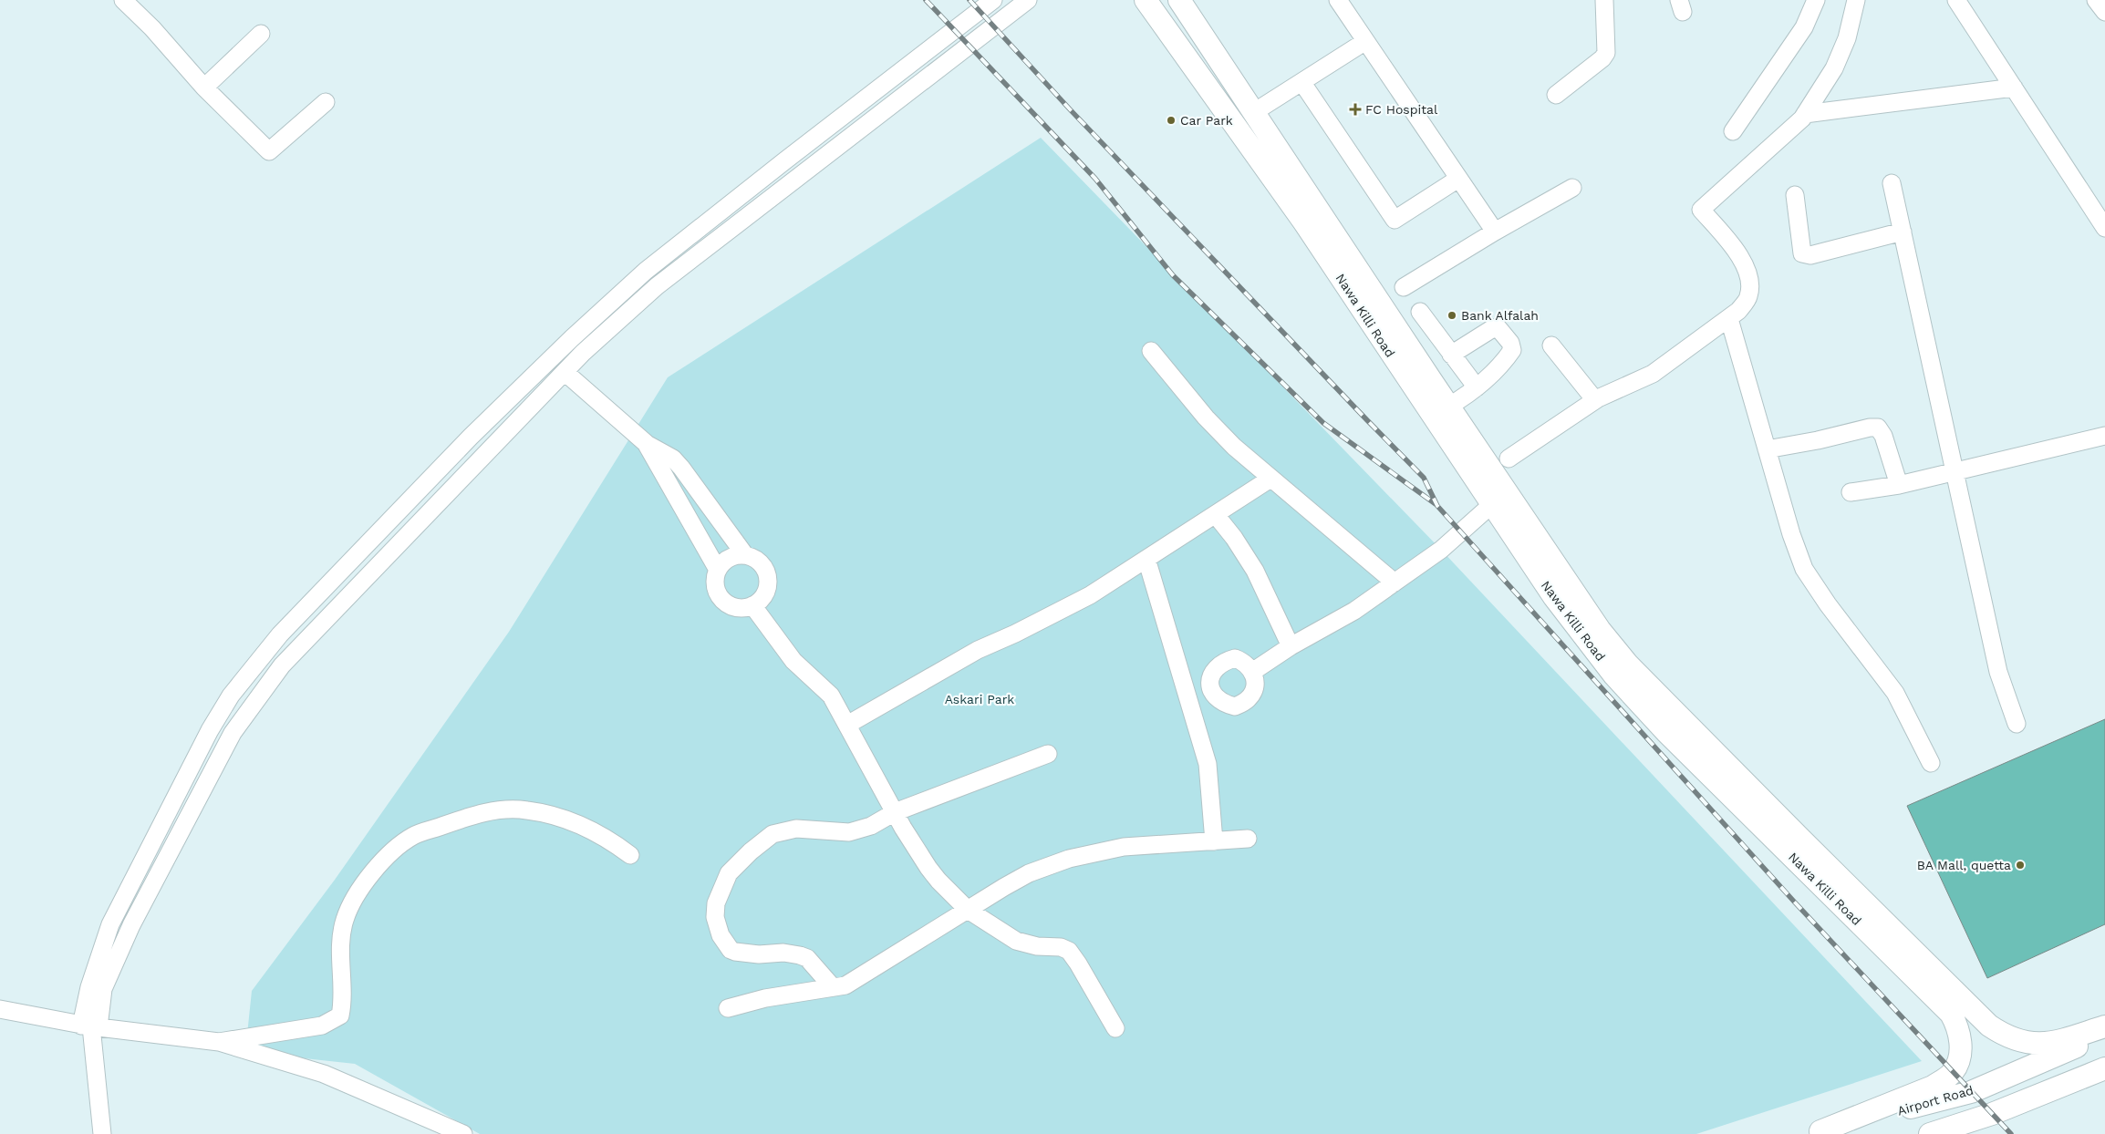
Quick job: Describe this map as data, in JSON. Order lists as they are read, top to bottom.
{
  "streets": {
    "main road": ["Nawa Killi Road", "Airport Road"]
  },
  "crossings": [
    ["Nawa Killi Road", "Airport Road"]
  ],
  "parks": ["Askari Park"],
  "places": {
    "health": ["FC Hospital"],
    "other": ["Car Park", "Bank Alfalah", "BA Mall, quetta"]
  }
}
